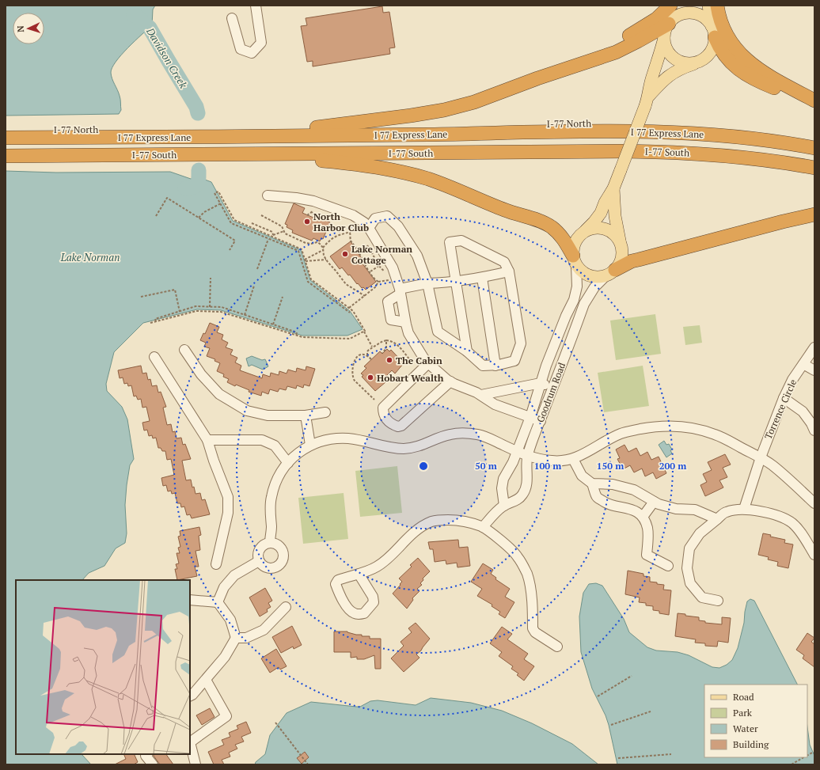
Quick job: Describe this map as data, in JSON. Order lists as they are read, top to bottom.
{
  "streets": {
    "highway": ["I-77 North", "I 77 Express Lane", "I-77 South"],
    "street": ["Goodrum Road", "Torrence Circle"]
  },
  "water": ["Davidson Creek", "Lake Norman"],
  "places": [
    "North Harbor Club",
    "Lake Norman Cottage",
    "The Cabin",
    "Hobart Wealth"
  ],
  "legend": [
    "Road",
    "Park",
    "Water",
    "Building"
  ],
  "north": "left",
  "rings": [
    "50 m",
    "100 m",
    "150 m",
    "200 m"
  ]
}
